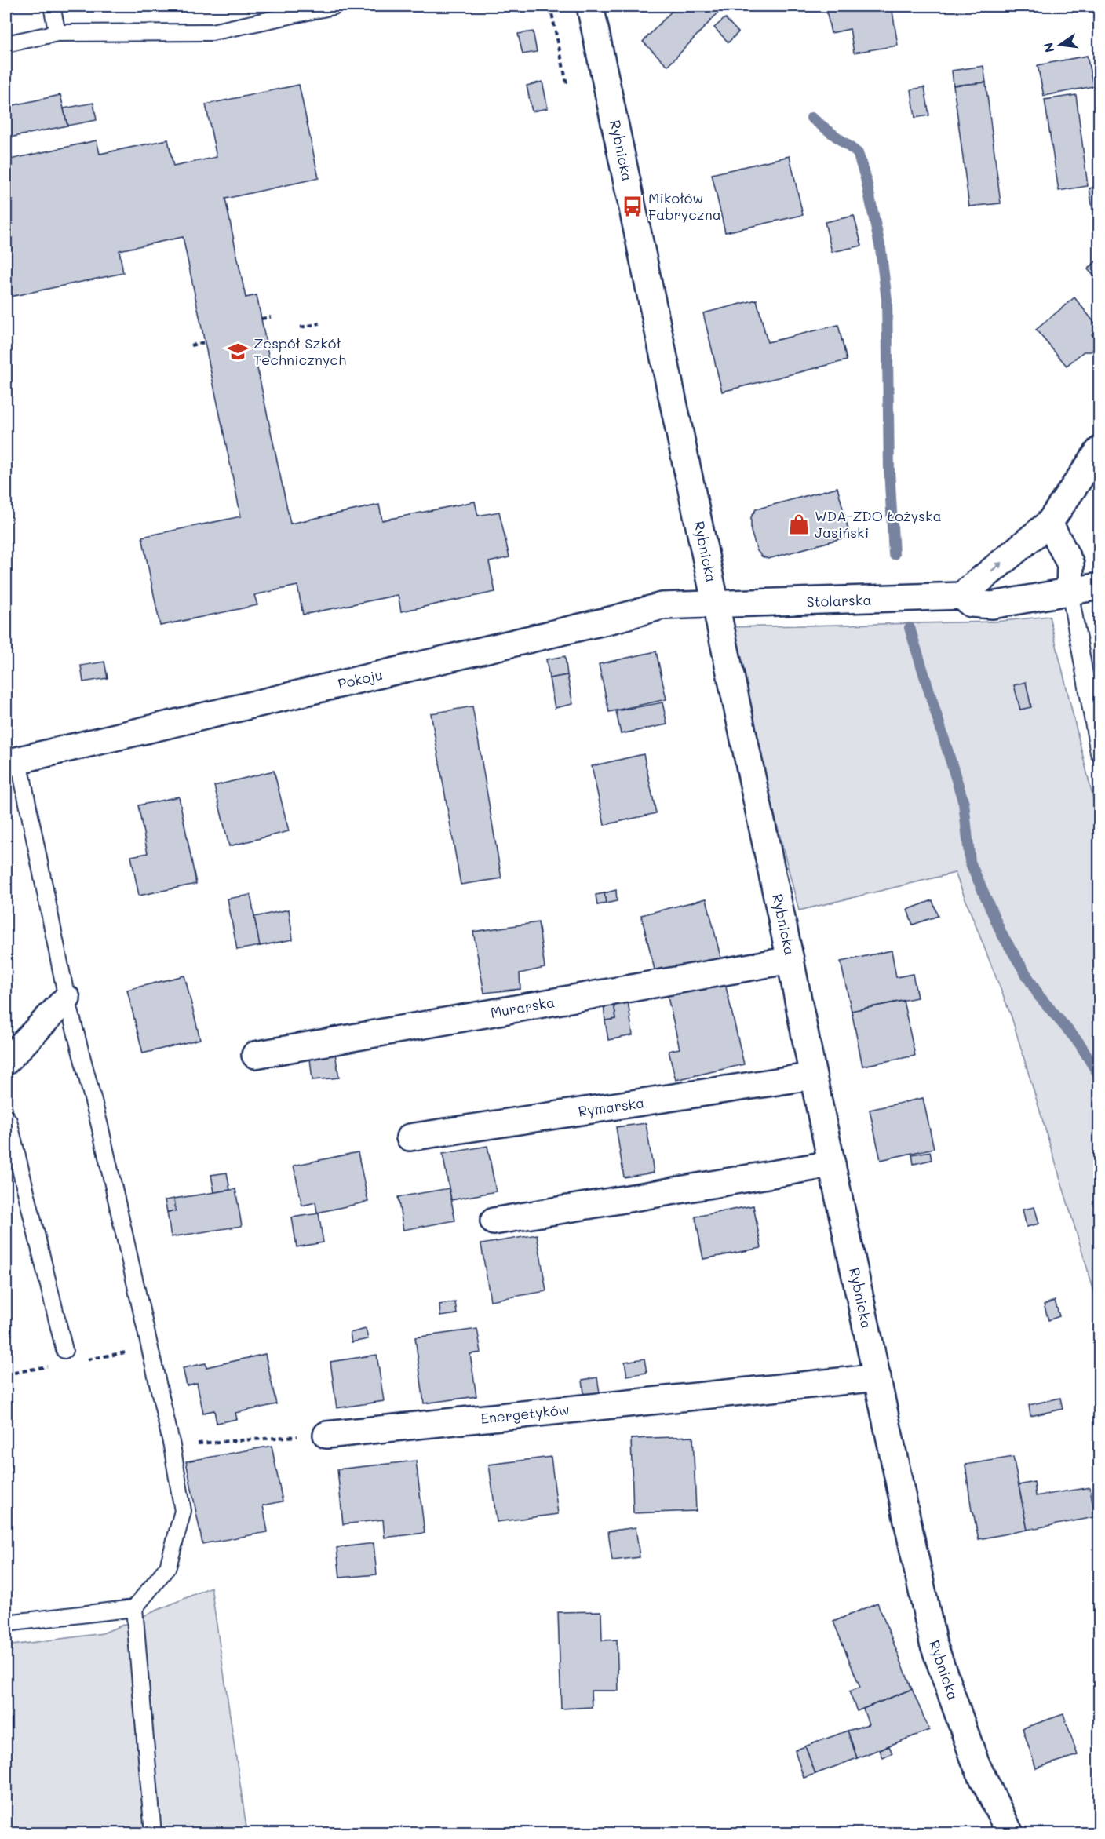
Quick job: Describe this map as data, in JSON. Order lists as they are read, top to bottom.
{
  "streets": {
    "street": [
      "Rybnicka",
      "Stolarska",
      "Pokoju",
      "Murarska",
      "Rymarska",
      "Energetyków"
    ]
  },
  "crossings": [
    ["Rybnicka", "Stolarska"],
    ["Rybnicka", "Pokoju"],
    ["Rybnicka", "Murarska"],
    ["Rybnicka", "Rymarska"],
    ["Rybnicka", "Energetyków"],
    ["Stolarska", "Pokoju"]
  ],
  "places": {
    "bus stop": ["Mikołów Fabryczna"],
    "school or university": ["Zespół Szkół Technicznych"],
    "shop": ["WDA-ZDO Łożyska Jasiński"]
  },
  "north": "left"
}
